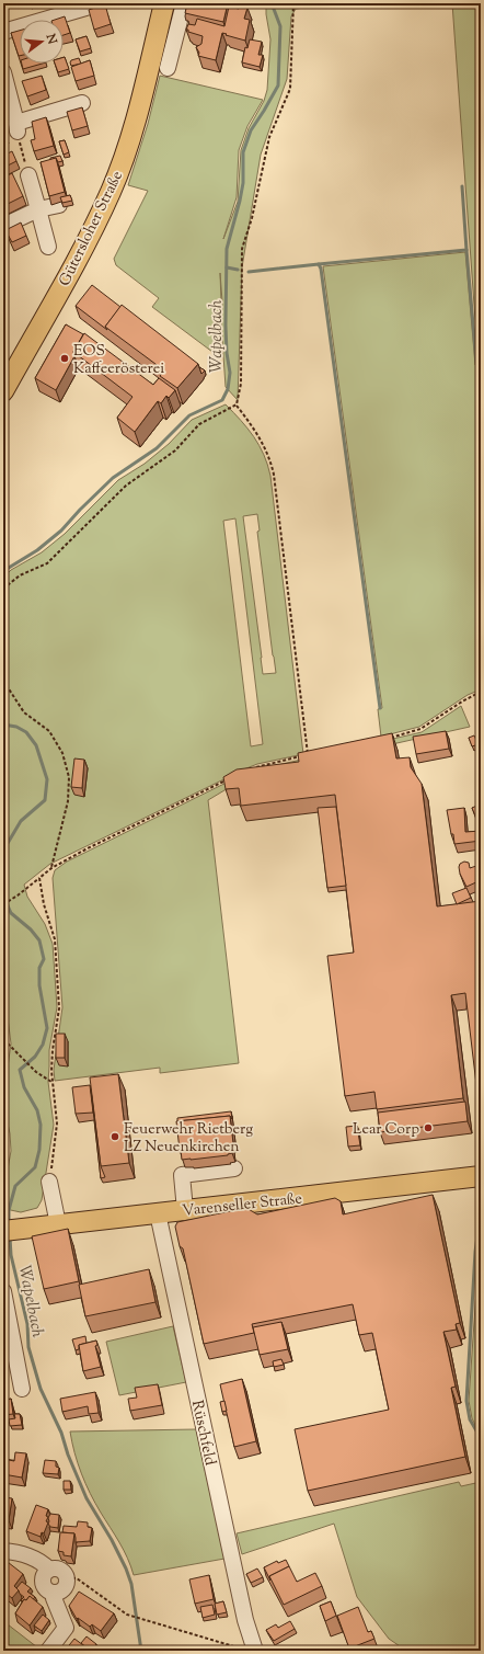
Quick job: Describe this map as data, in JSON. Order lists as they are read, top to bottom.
{
  "streets": {
    "main road": ["Gütersloher Straße", "Varenseller Straße"],
    "street": ["Rüschfeld"]
  },
  "crossings": [
    ["Varenseller Straße", "Rüschfeld"]
  ],
  "water": ["Wapelbach"],
  "places": ["EOS Kaffeerösterei", "Lear Corp", "Feuerwehr Rietberg LZ Neuenkirchen"],
  "north": "right"
}
